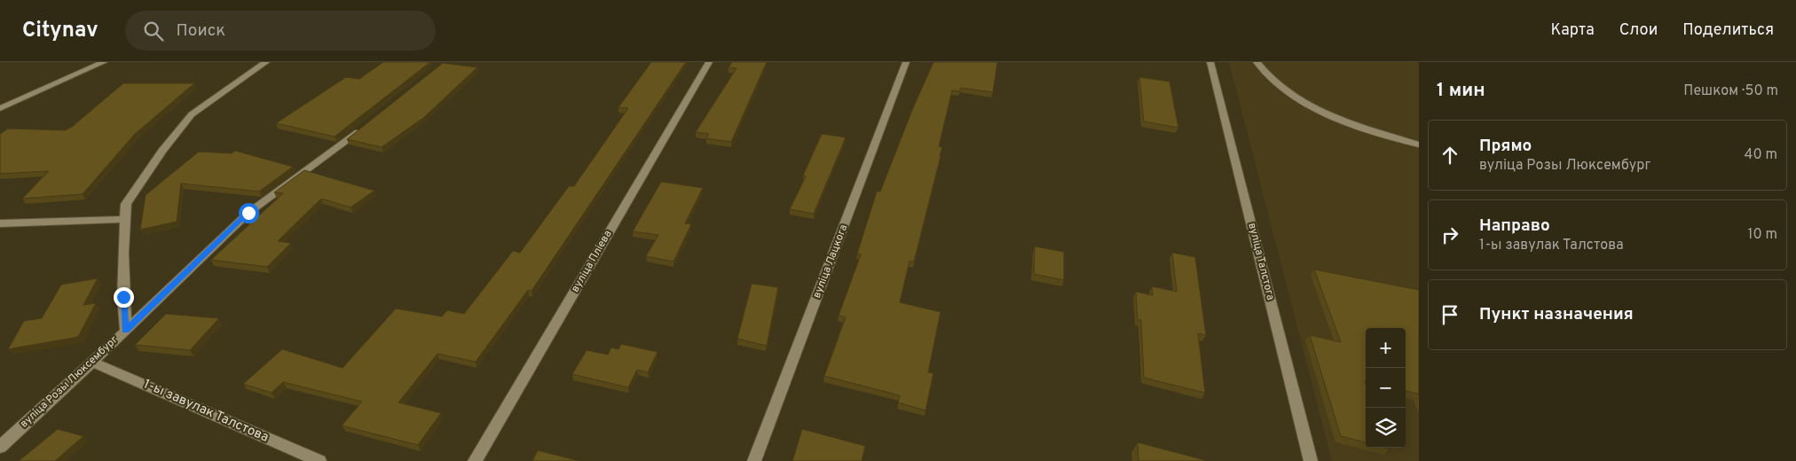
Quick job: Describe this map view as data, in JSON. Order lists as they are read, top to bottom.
{
  "streets": {
    "street": [
      "вуліца Пліева",
      "вуліца Лацкога",
      "вуліца Талстога",
      "вуліца Розы Люксембург",
      "1-ы завулак Талстова"
    ]
  },
  "crossings": [
    ["вуліца Розы Люксембург", "1-ы завулак Талстова"]
  ],
  "page": {
    "header": "Citynav",
    "search": "Поиск",
    "nav": ["Карта", "Слои", "Поделиться"],
    "heading": ["1 мин", "Пешком · 50 m"],
    "list": [
      ["Прямо", "вуліца Розы Люксембург", "40 m"],
      ["Направо", "1-ы завулак Талстова", "10 m"],
      "Пункт назначения"
    ],
    "map_buttons": ["+", "−"]
  }
}
